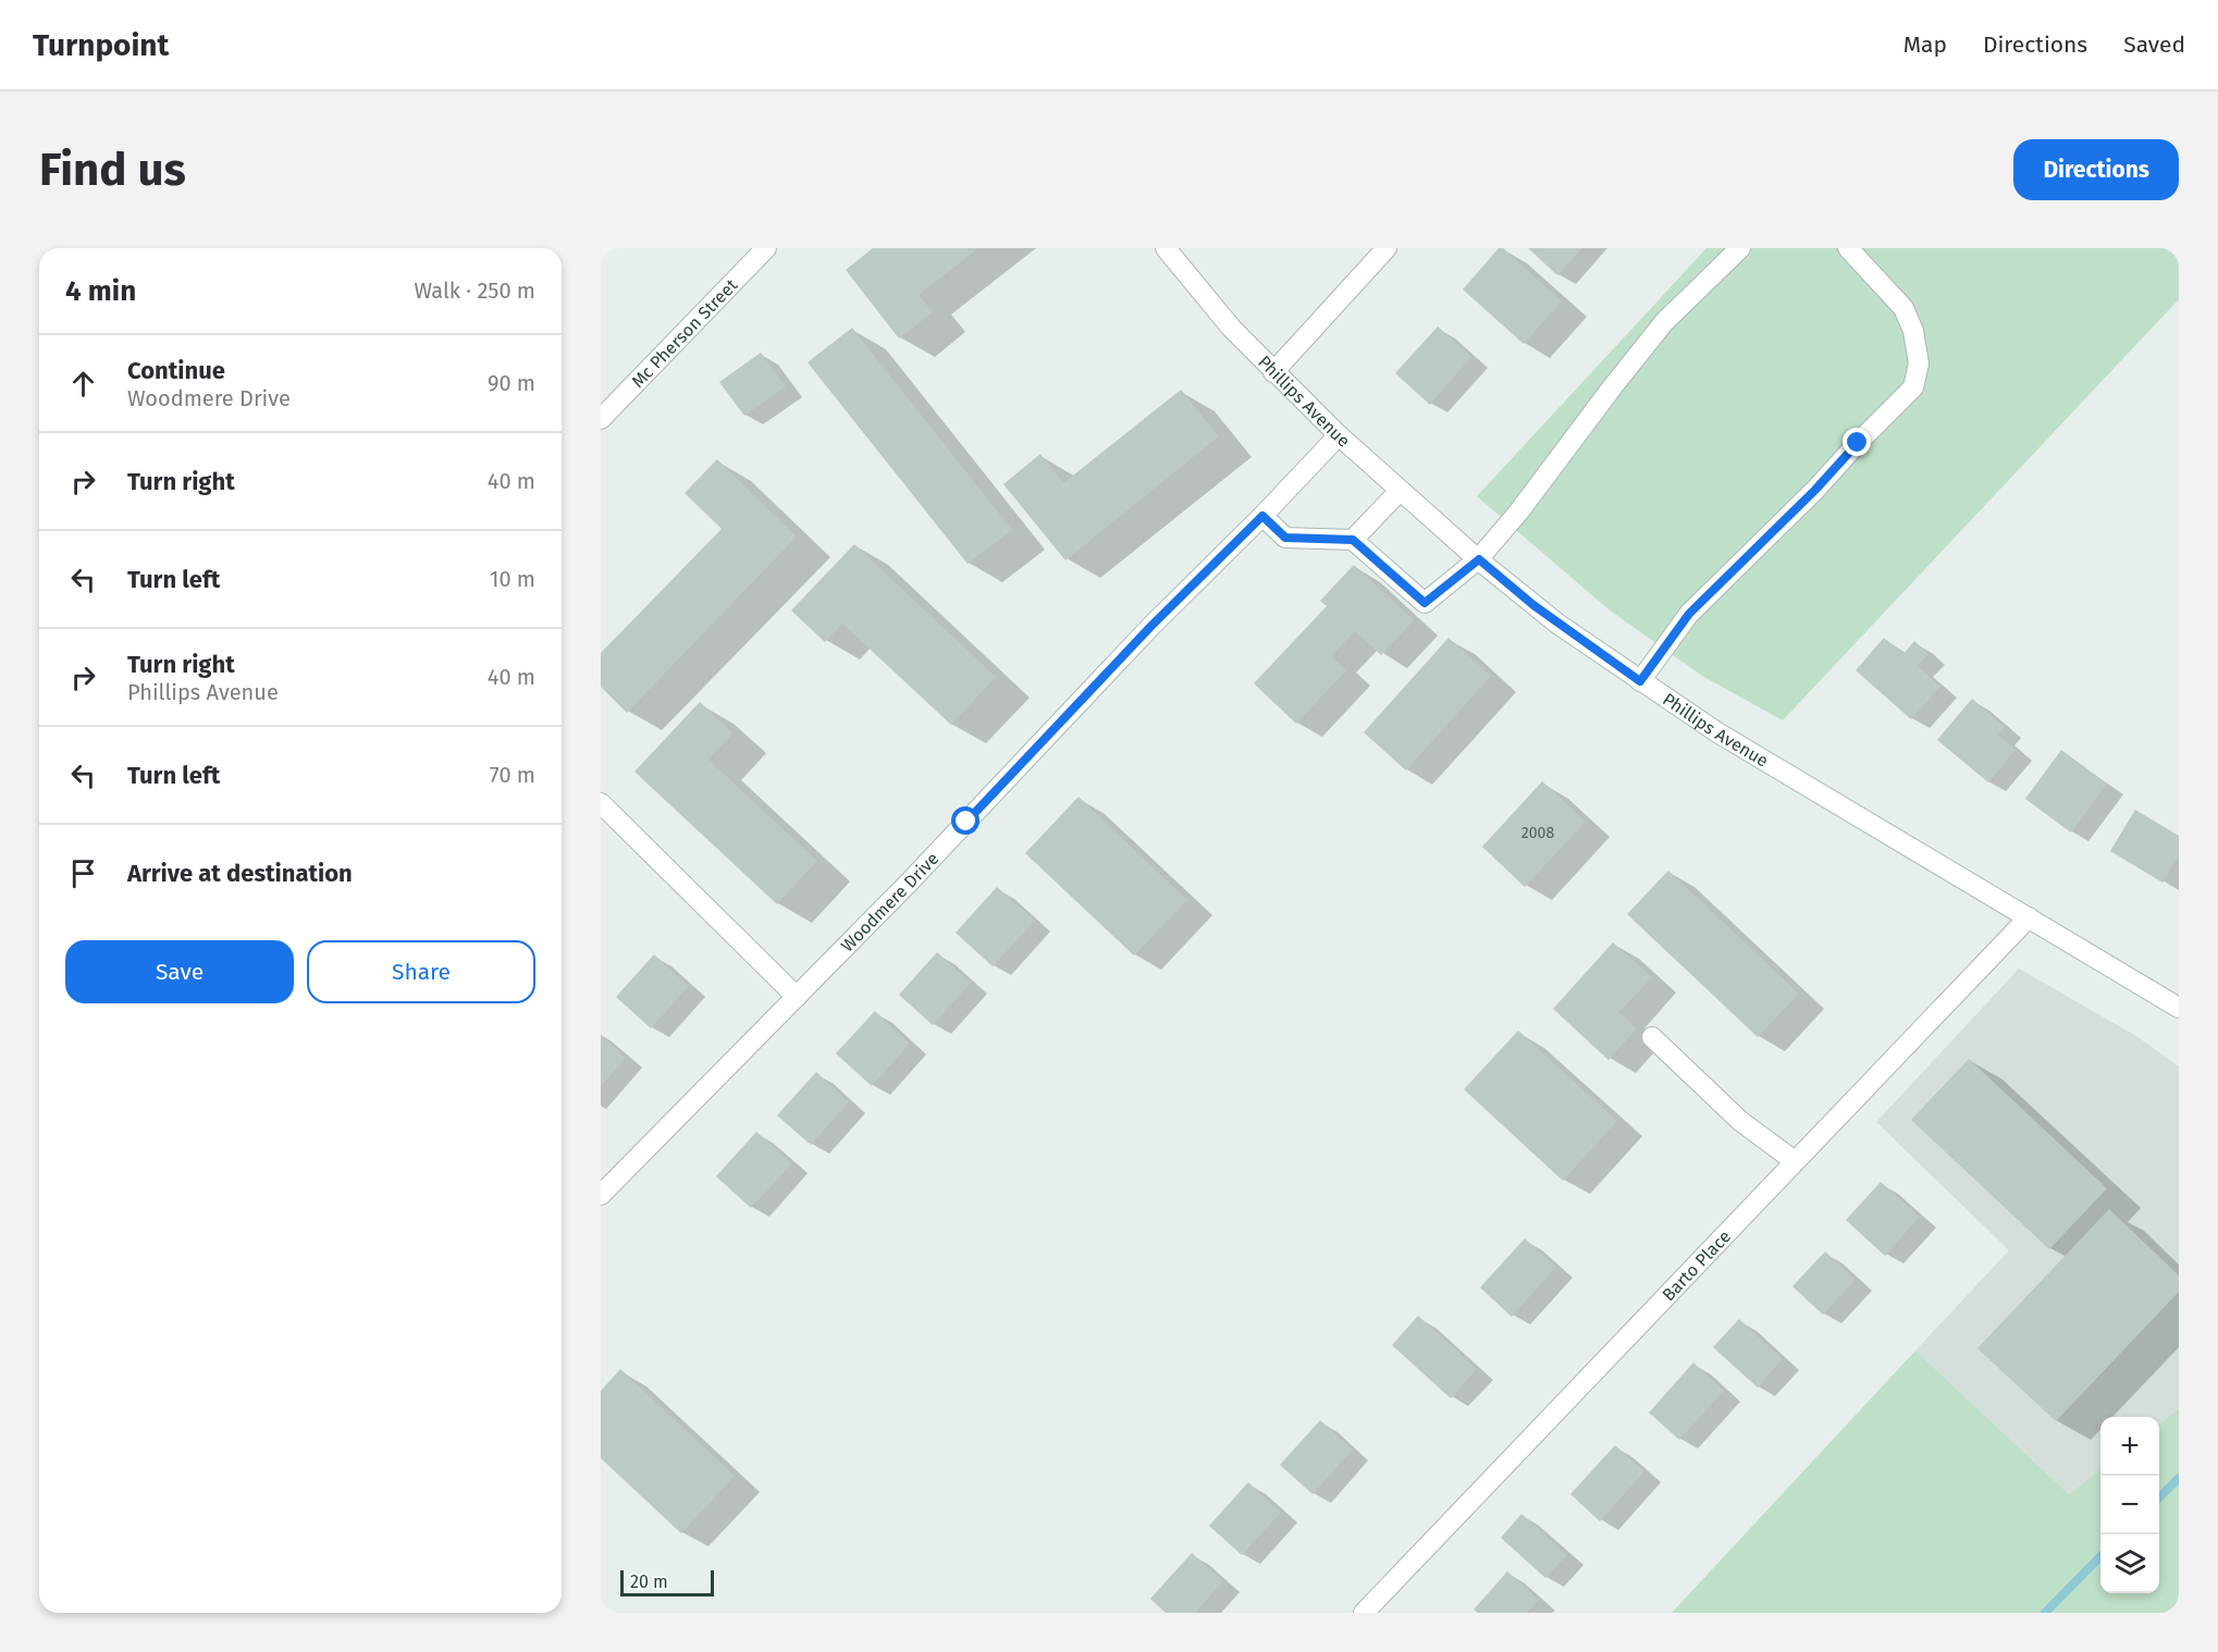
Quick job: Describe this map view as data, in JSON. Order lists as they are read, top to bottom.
{
  "streets": {
    "street": [
      "Mc Pherson Street",
      "Phillips Avenue",
      "Woodmere Drive",
      "Barto Place"
    ]
  },
  "crossings": [
    ["Phillips Avenue", "Woodmere Drive"],
    ["Phillips Avenue", "Barto Place"]
  ],
  "house_numbers": ["2008"],
  "scale_bar": "20 m",
  "page": {
    "header": "Turnpoint",
    "nav": ["Map", "Directions", "Saved"],
    "buttons": [
      "Directions",
      ["Save", "Share"]
    ],
    "title": "Find us",
    "heading": ["4 min", "Walk · 250 m"],
    "list": [
      ["Continue", "Woodmere Drive", "90 m"],
      ["Turn right", "40 m"],
      ["Turn left", "10 m"],
      ["Turn right", "Phillips Avenue", "40 m"],
      ["Turn left", "70 m"],
      "Arrive at destination"
    ],
    "map_buttons": ["+", "−"],
    "scale": "20 m"
  }
}
